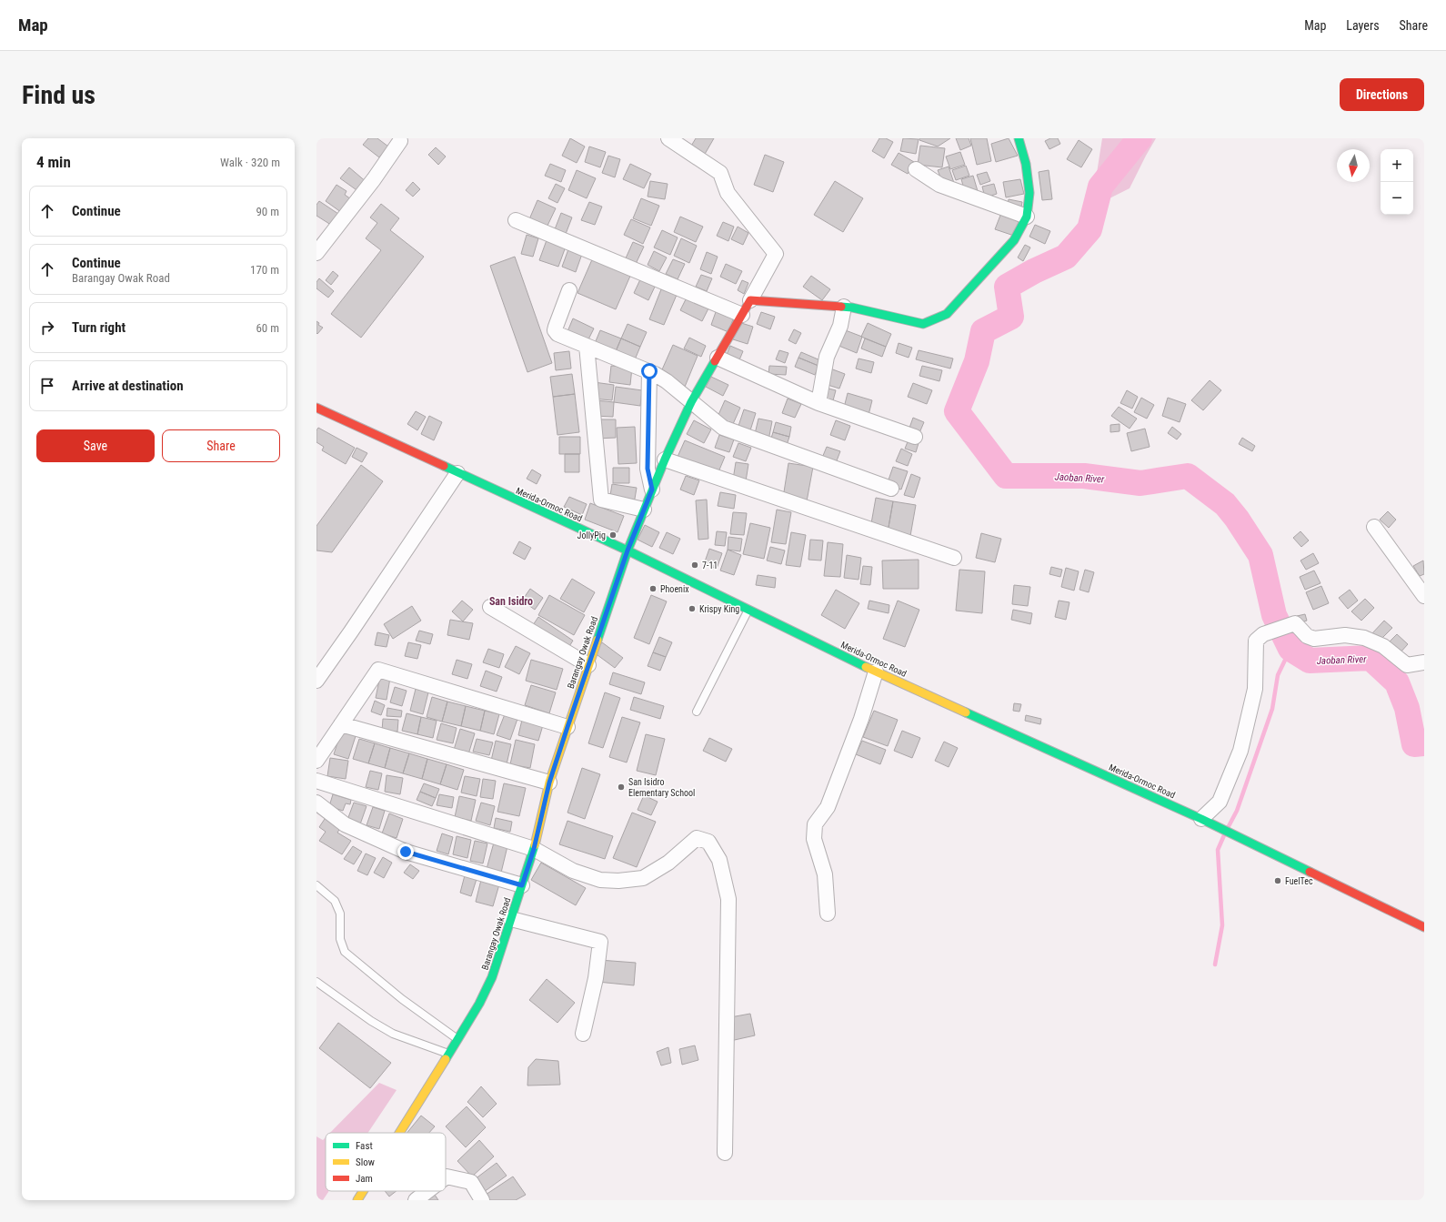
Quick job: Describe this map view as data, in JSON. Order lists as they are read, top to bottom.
{
  "streets": {
    "main road": ["Merida-Ormoc Road", "Barangay Owak Road"]
  },
  "crossings": [
    ["Merida-Ormoc Road", "Barangay Owak Road"]
  ],
  "districts": ["San Isidro"],
  "water": ["Jaoban River"],
  "places": [
    "JollyPig",
    "7-11",
    "Phoenix",
    "Krispy King",
    "San Isidro Elementary School",
    "FuelTec"
  ],
  "legend": ["Fast", "Slow", "Jam"],
  "north": "bottom",
  "page": {
    "header": "Map",
    "nav": ["Map", "Layers", "Share"],
    "buttons": [
      "Directions",
      ["Save", "Share"]
    ],
    "title": "Find us",
    "heading": ["4 min", "Walk · 320 m"],
    "map_buttons": ["+", "−"],
    "list": [
      ["Continue", "90 m"],
      ["Continue", "Barangay Owak Road", "170 m"],
      ["Turn right", "60 m"],
      "Arrive at destination"
    ]
  }
}
